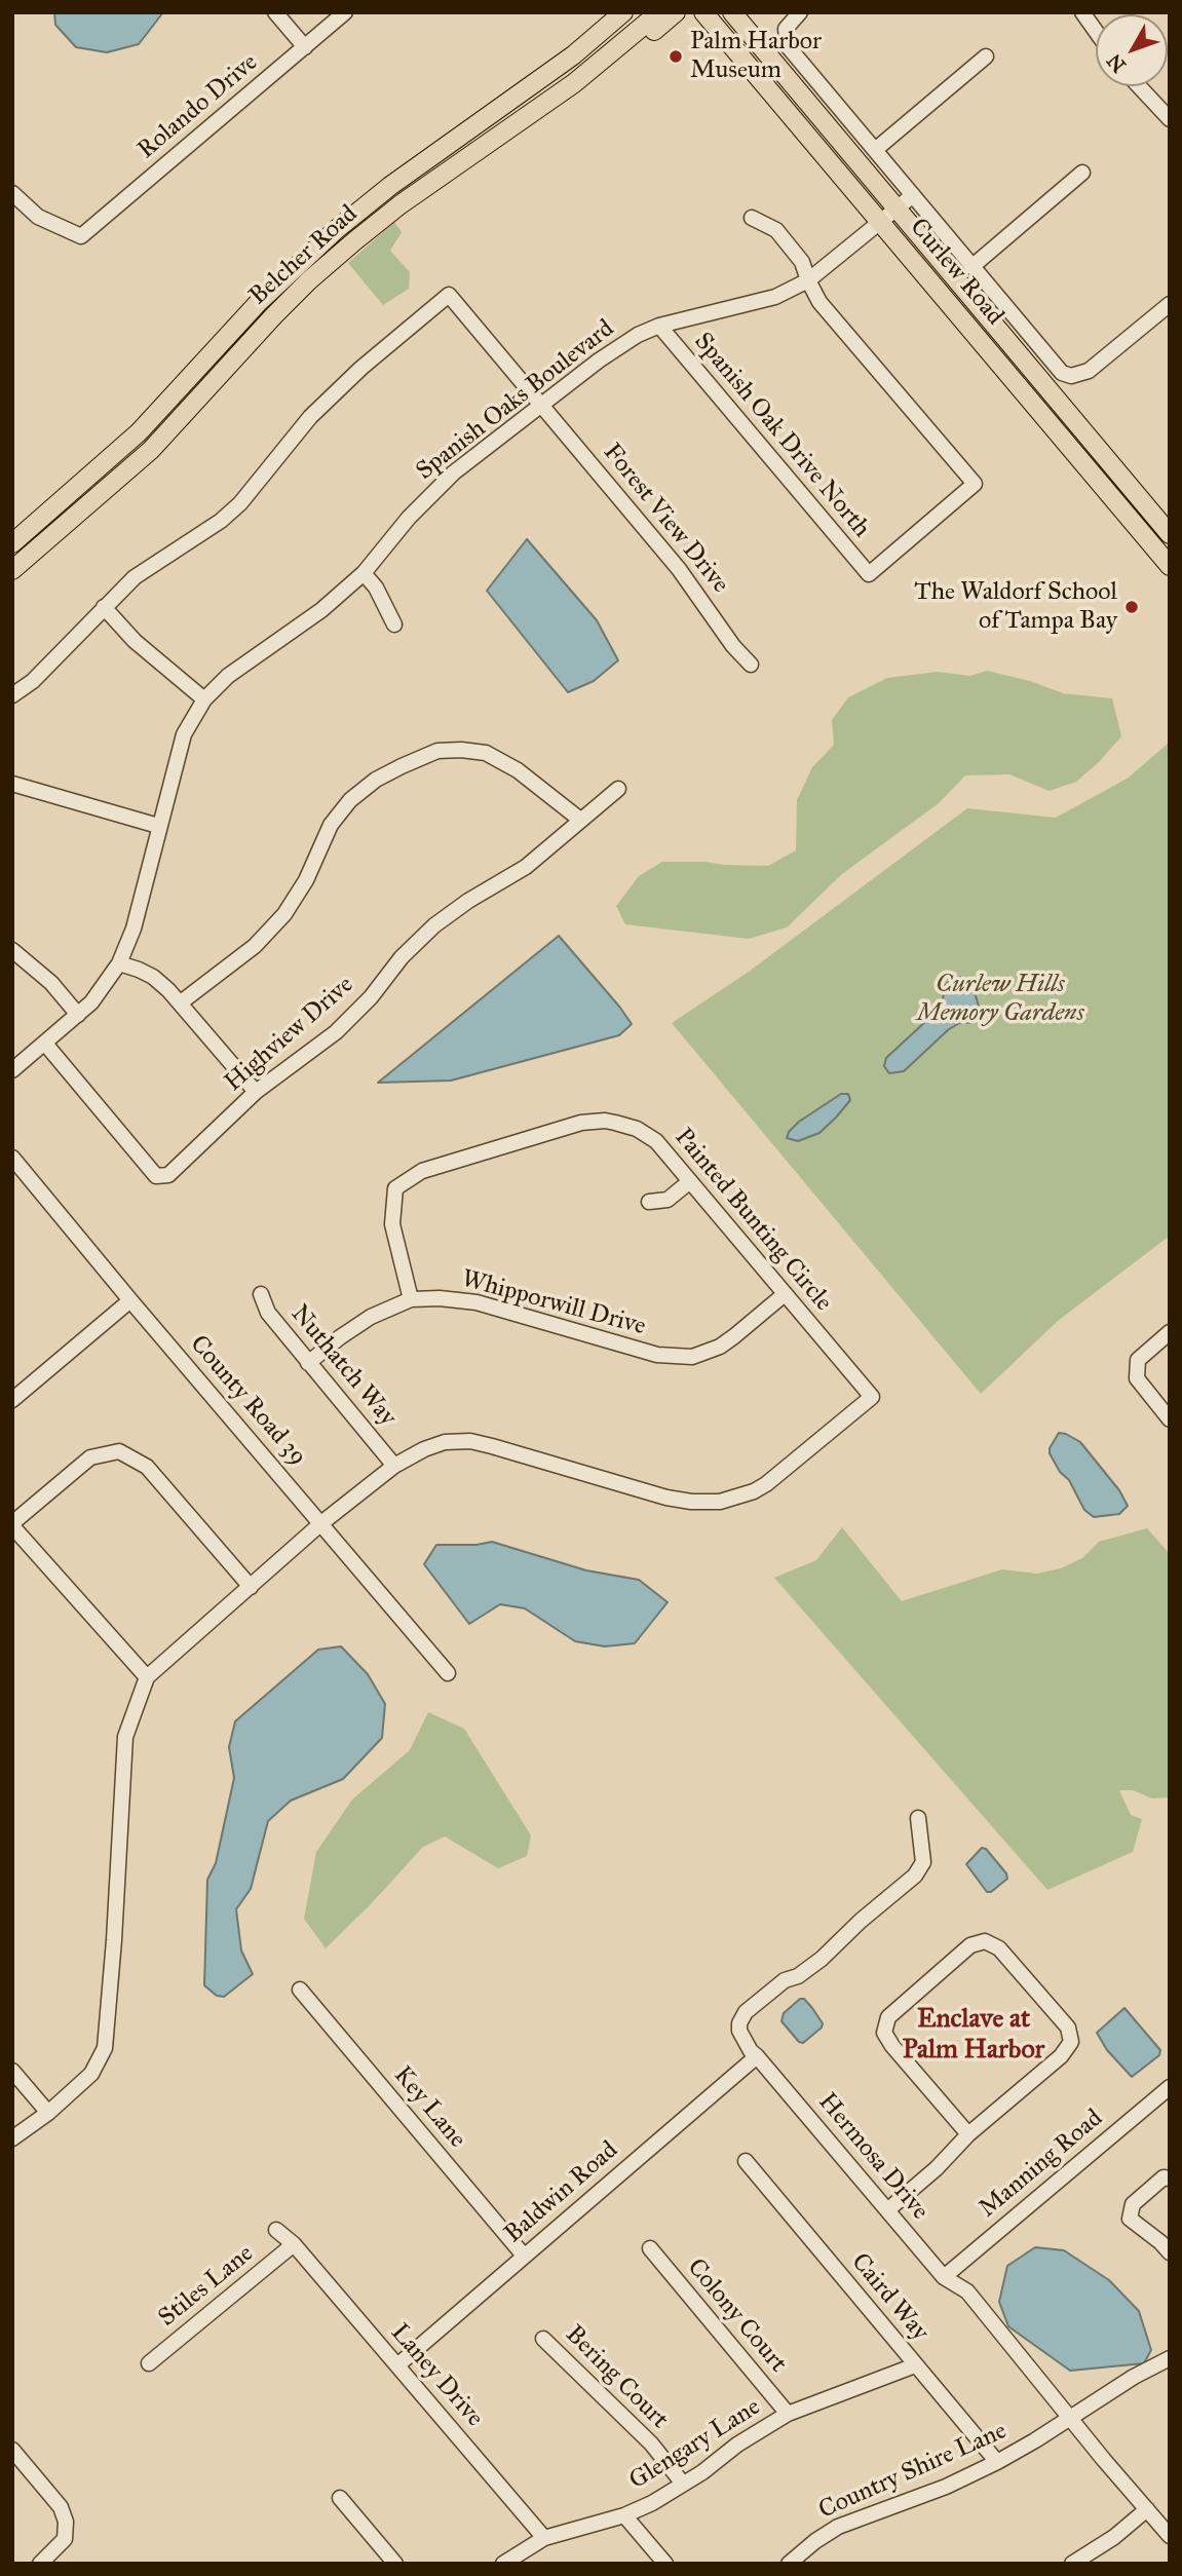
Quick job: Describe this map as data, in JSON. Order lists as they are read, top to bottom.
{
  "streets": {
    "main road": ["Belcher Road", "Curlew Road"],
    "street": [
      "Rolando Drive",
      "Spanish Oaks Boulevard",
      "Spanish Oak Drive North",
      "Forest View Drive",
      "Highview Drive",
      "Painted Bunting Circle",
      "Whipporwill Drive",
      "Nuthatch Way",
      "County Road 39",
      "Key Lane",
      "Hermosa Drive",
      "Manning Road",
      "Baldwin Road",
      "Stiles Lane",
      "Caird Way",
      "Colony Court",
      "Laney Drive",
      "Bering Court",
      "Glengary Lane",
      "Country Shire Lane"
    ]
  },
  "crossings": [
    ["Curlew Road", "Spanish Oaks Boulevard"],
    ["Spanish Oaks Boulevard", "Spanish Oak Drive North"],
    ["Spanish Oaks Boulevard", "Forest View Drive"],
    ["Spanish Oaks Boulevard", "Highview Drive"],
    ["Painted Bunting Circle", "Whipporwill Drive"],
    ["Painted Bunting Circle", "Nuthatch Way"],
    ["Whipporwill Drive", "Nuthatch Way"],
    ["Key Lane", "Baldwin Road"],
    ["Hermosa Drive", "Manning Road"],
    ["Hermosa Drive", "Baldwin Road"],
    ["Hermosa Drive", "Country Shire Lane"],
    ["Baldwin Road", "Laney Drive"],
    ["Stiles Lane", "Laney Drive"],
    ["Caird Way", "Glengary Lane"],
    ["Caird Way", "Country Shire Lane"],
    ["Colony Court", "Glengary Lane"],
    ["Laney Drive", "Glengary Lane"],
    ["Bering Court", "Glengary Lane"]
  ],
  "districts": ["Enclave at Palm Harbor"],
  "parks": ["Curlew Hills Memory Gardens"],
  "places": ["Palm Harbor Museum", "The Waldorf School of Tampa Bay"],
  "north": "bottom left"
}
